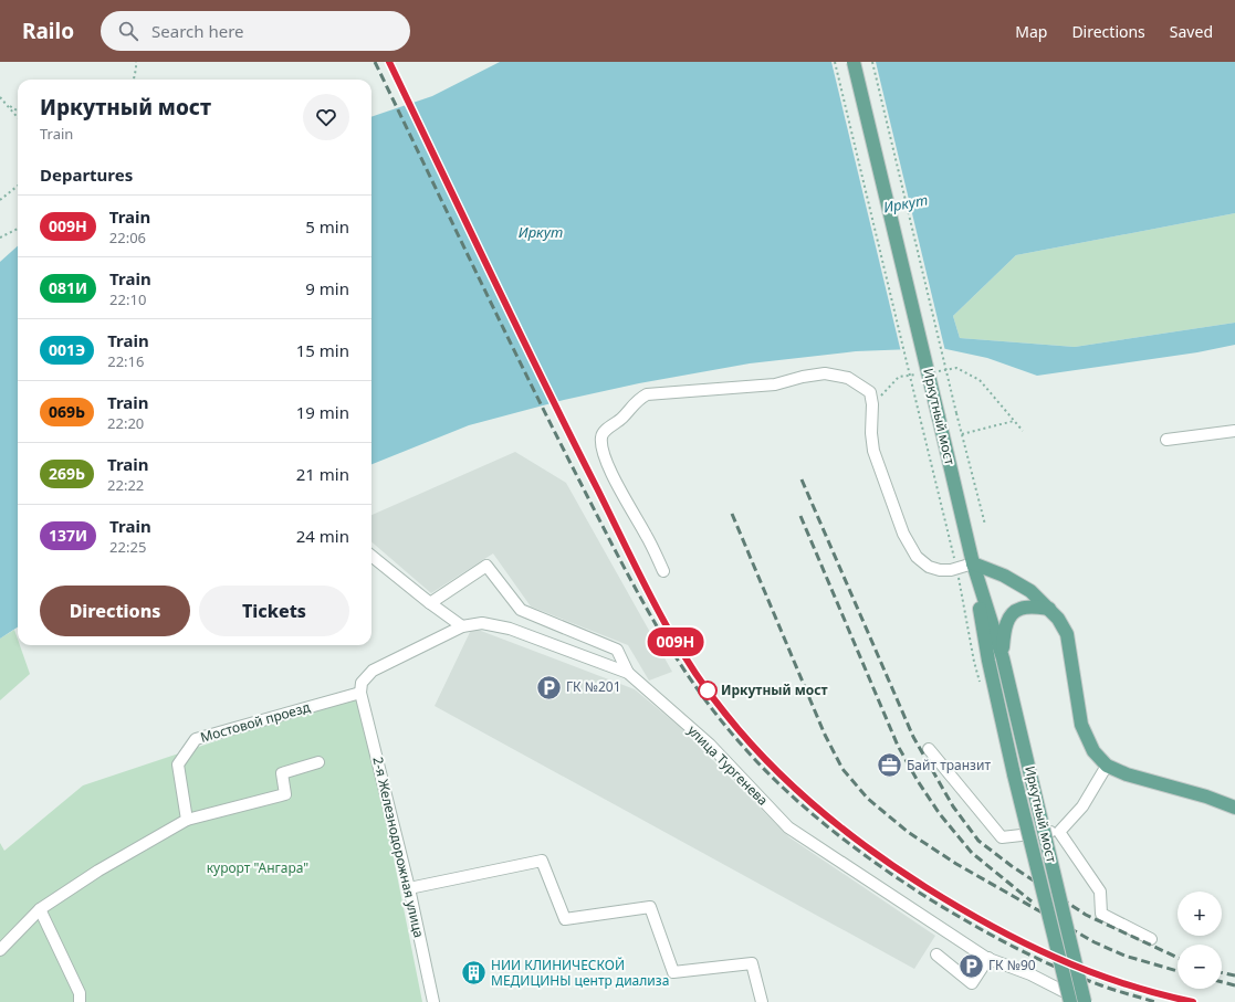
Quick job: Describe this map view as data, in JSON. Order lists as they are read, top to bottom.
{
  "streets": {
    "main road": ["Иркутный мост"],
    "street": ["Мостовой проезд", "улица Тургенева", "2-я Железнодорожная улица"]
  },
  "crossings": [
    ["Иркутный мост", "улица Тургенева"],
    ["Мостовой проезд", "улица Тургенева"],
    ["Мостовой проезд", "2-я Железнодорожная улица"],
    ["улица Тургенева", "2-я Железнодорожная улица"]
  ],
  "water": ["Иркут"],
  "parks": ["курорт \"Ангара\""],
  "places": {
    "parking": ["ГК №201", "ГК №90"],
    "other": ["Иркутный мост"],
    "office": ["Байт транзит"],
    "building": ["НИИ КЛИНИЧЕСКОЙ МЕДИЦИНЫ центр диализа"]
  },
  "page": {
    "header": "Railo",
    "search": "Search here",
    "nav": ["Map", "Directions", "Saved"],
    "on_map": "009Н",
    "heading": [
      ["Иркутный мост", "Train"],
      "Departures"
    ],
    "list": [
      {
        "mark": "009Н",
        "name": "Train",
        "note": "22:06",
        "value": "5 min"
      },
      {
        "mark": "081И",
        "name": "Train",
        "note": "22:10",
        "value": "9 min"
      },
      {
        "mark": "001Э",
        "name": "Train",
        "note": "22:16",
        "value": "15 min"
      },
      {
        "mark": "069Ь",
        "name": "Train",
        "note": "22:20",
        "value": "19 min"
      },
      {
        "mark": "269Ь",
        "name": "Train",
        "note": "22:22",
        "value": "21 min"
      },
      {
        "mark": "137И",
        "name": "Train",
        "note": "22:25",
        "value": "24 min"
      }
    ],
    "buttons": ["Directions", "Tickets"],
    "map_buttons": ["+", "−"]
  }
}
